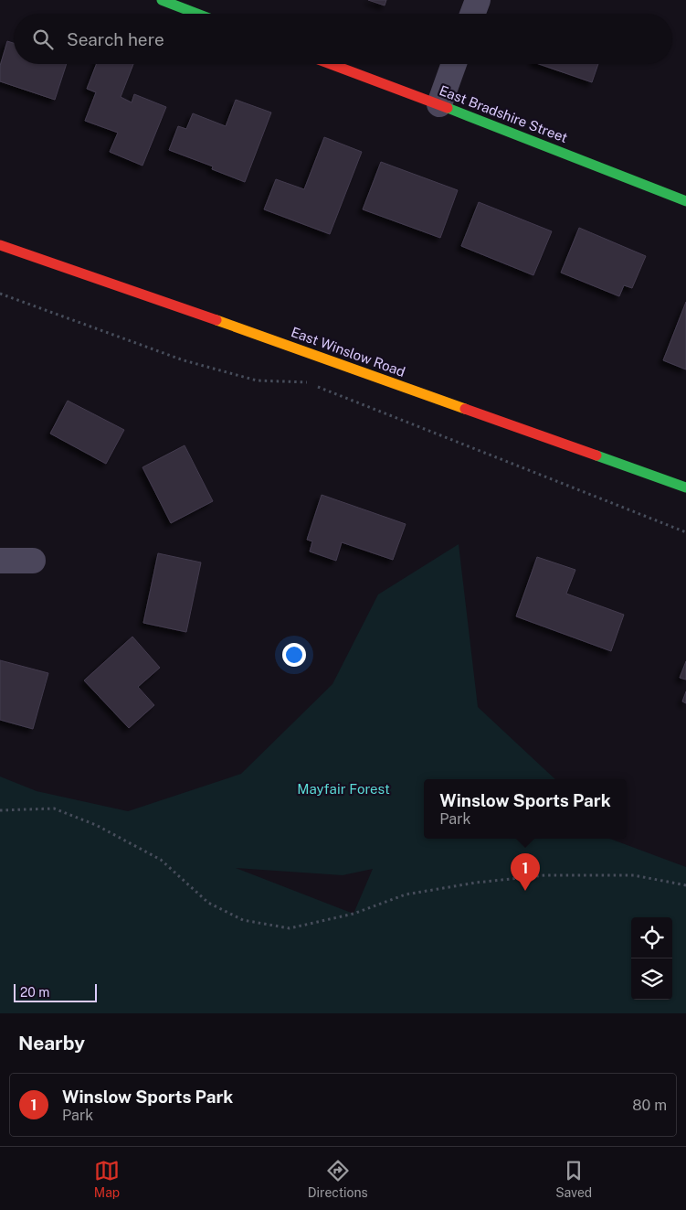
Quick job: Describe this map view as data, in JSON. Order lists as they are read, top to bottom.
{
  "streets": {
    "main road": ["East Bradshire Street", "East Winslow Road"]
  },
  "parks": ["Mayfair Forest"],
  "scale_bar": "20 m",
  "page": {
    "search": "Search here",
    "popup": ["Winslow Sports Park", "Park"],
    "pins": "1",
    "scale": "20 m",
    "heading": "Nearby",
    "list": [
      {
        "mark": "1",
        "name": "Winslow Sports Park",
        "note": "Park",
        "value": "80 m"
      }
    ],
    "nav": ["Map", "Directions", "Saved"]
  }
}
